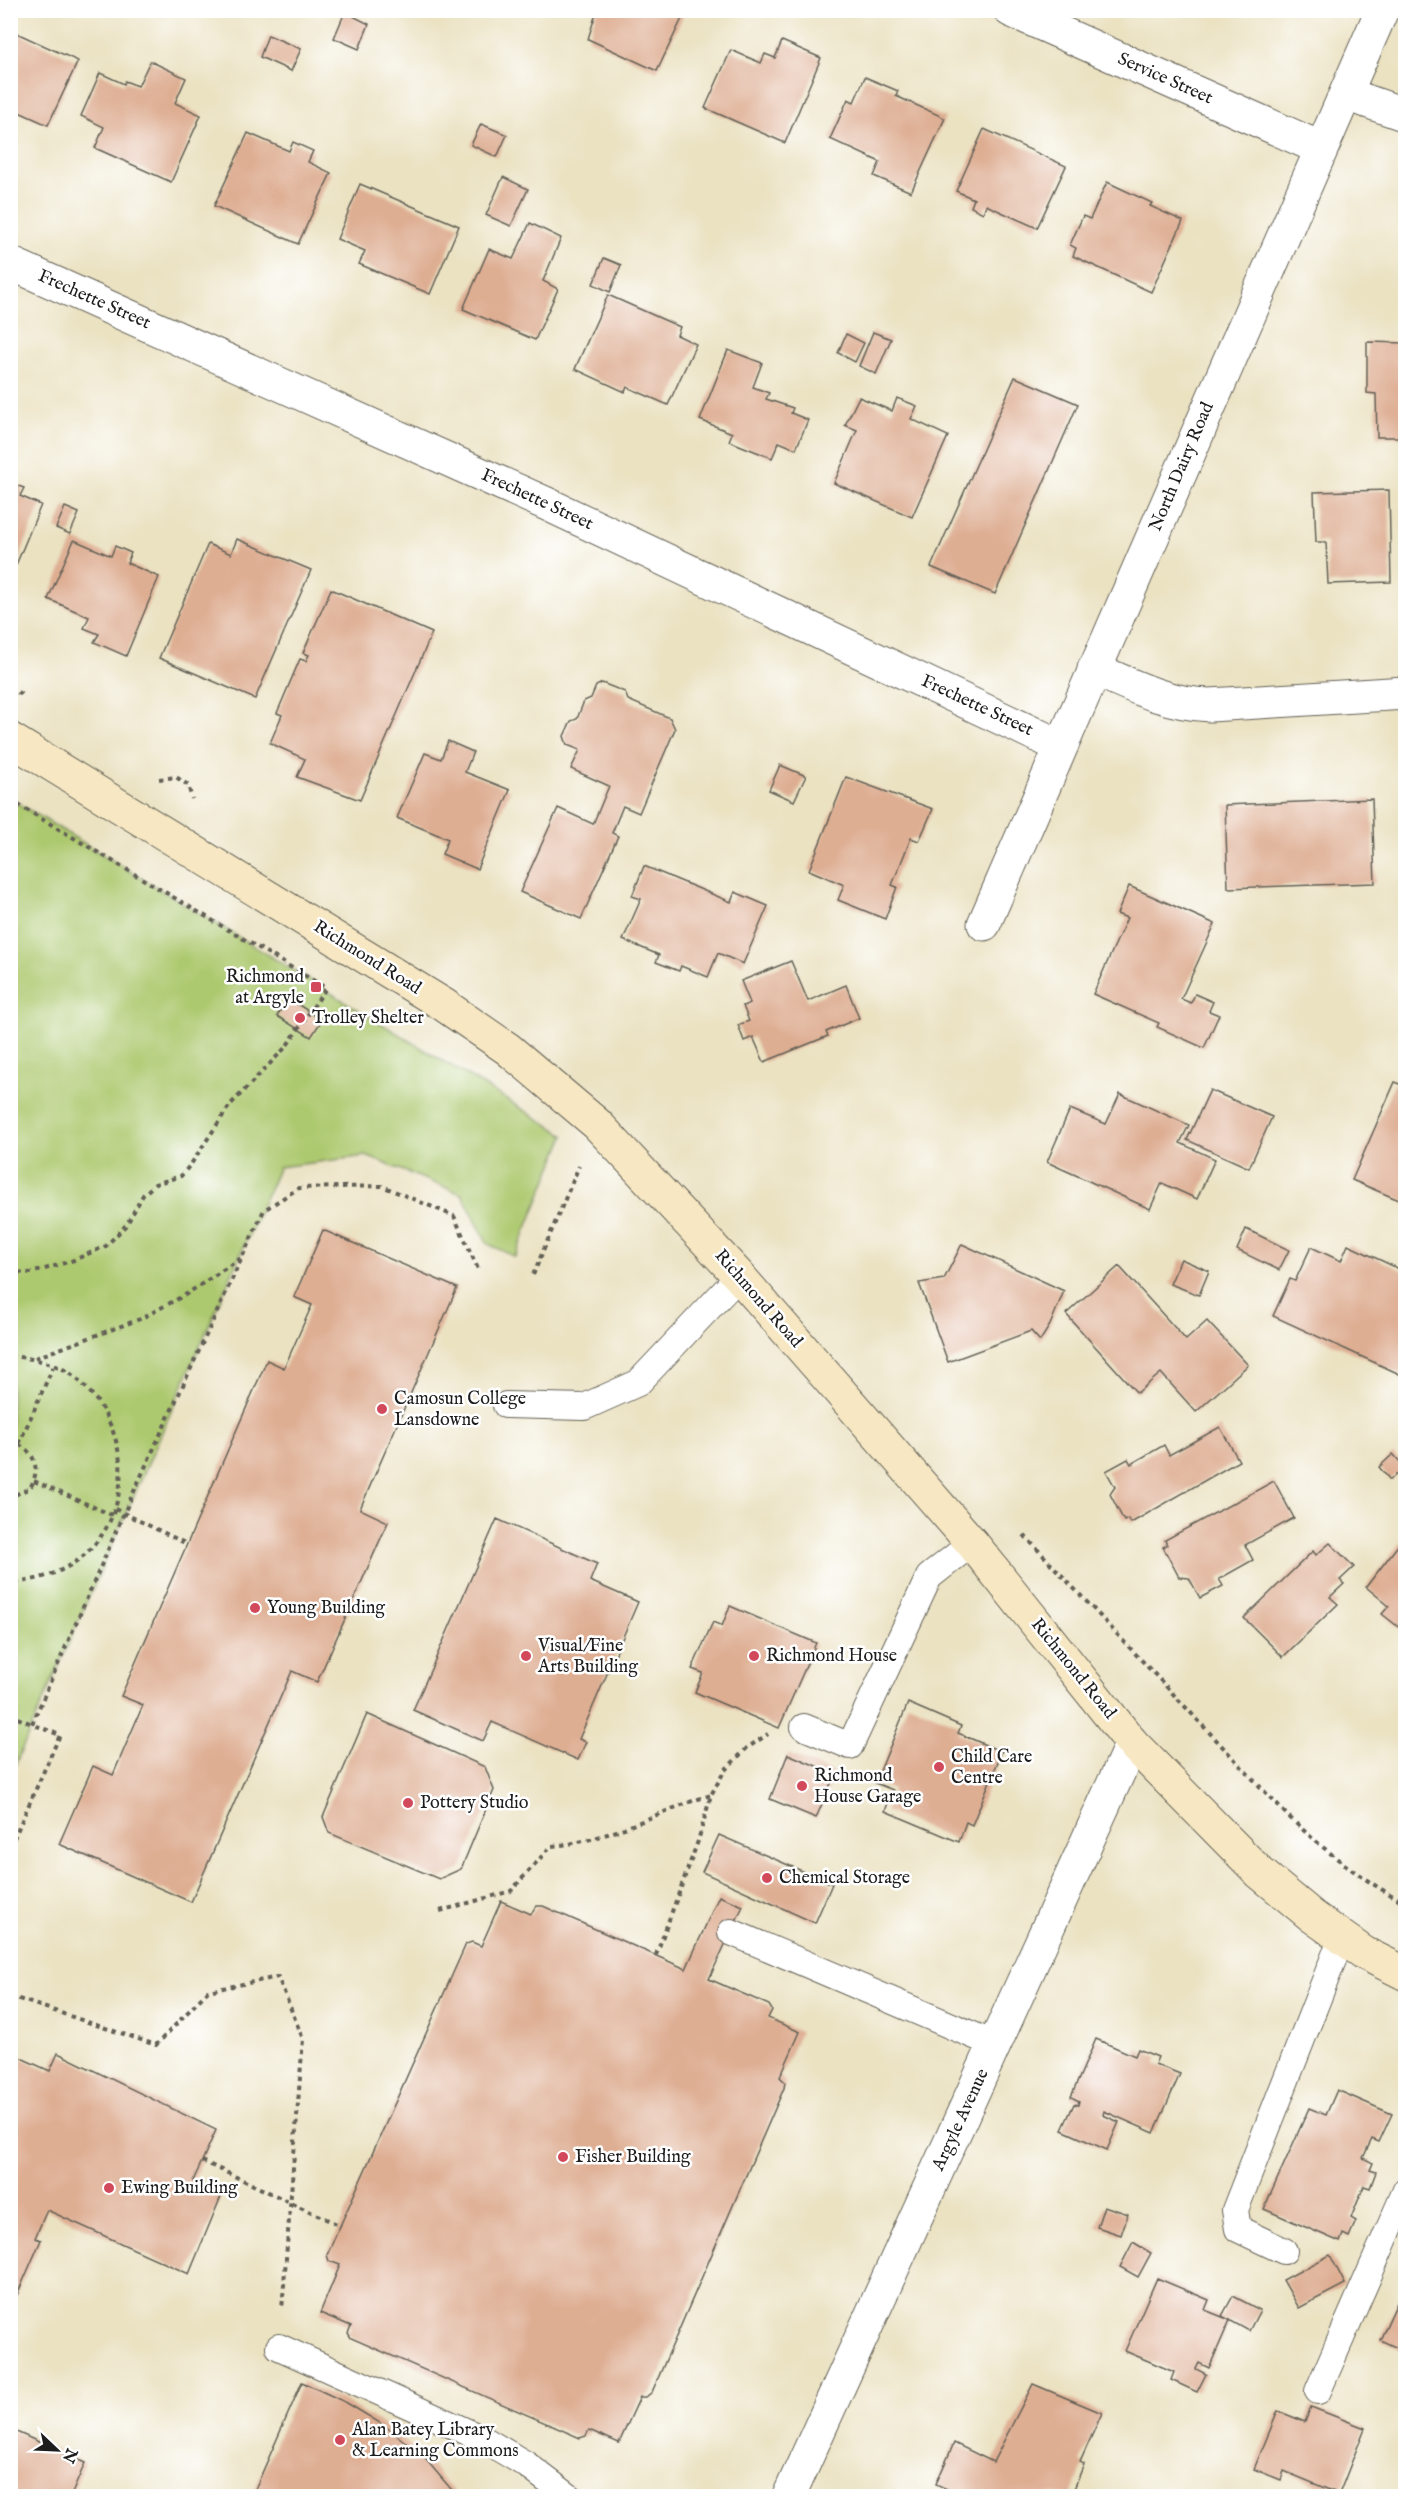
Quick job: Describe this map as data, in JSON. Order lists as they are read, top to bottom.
{
  "streets": {
    "main road": ["Richmond Road"],
    "street": [
      "Service Street",
      "Frechette Street",
      "North Dairy Road",
      "Argyle Avenue"
    ]
  },
  "crossings": [
    ["Service Street", "North Dairy Road"],
    ["Frechette Street", "North Dairy Road"],
    ["Richmond Road", "Argyle Avenue"]
  ],
  "places": {
    "transit": ["Richmond at Argyle"],
    "other": [
      "Trolley Shelter",
      "Camosun College Lansdowne",
      "Young Building",
      "Visual/Fine Arts Building",
      "Richmond House",
      "Child Care Centre",
      "Richmond House Garage",
      "Pottery Studio",
      "Chemical Storage",
      "Fisher Building",
      "Ewing Building",
      "Alan Batey Library & Learning Commons"
    ]
  },
  "north": "bottom right"
}
